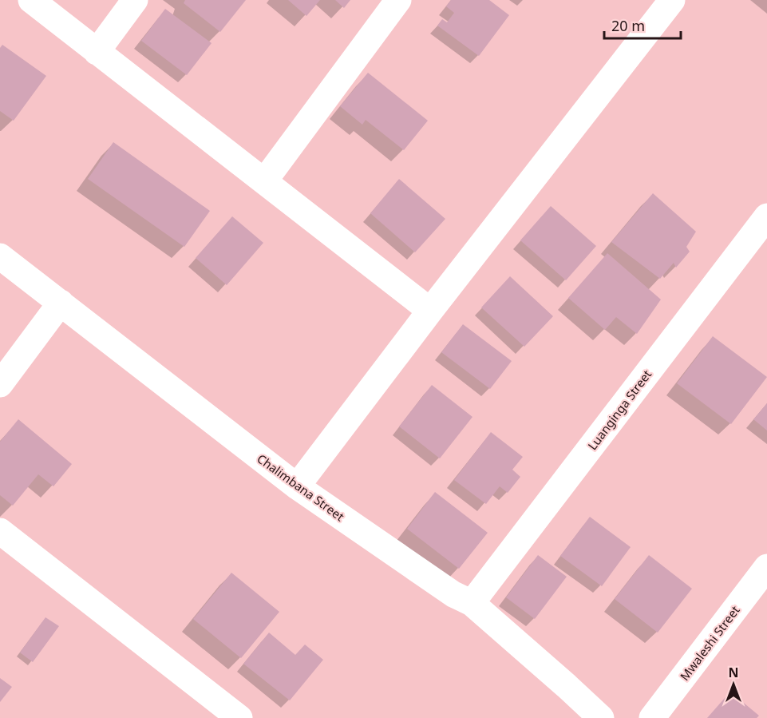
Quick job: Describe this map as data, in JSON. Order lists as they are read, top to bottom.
{
  "streets": {
    "street": ["Luanginga Street", "Chalimbana Street", "Mwaleshi Street"]
  },
  "crossings": [
    ["Luanginga Street", "Chalimbana Street"]
  ],
  "scale_bar": "20 m",
  "north": "top"
}
